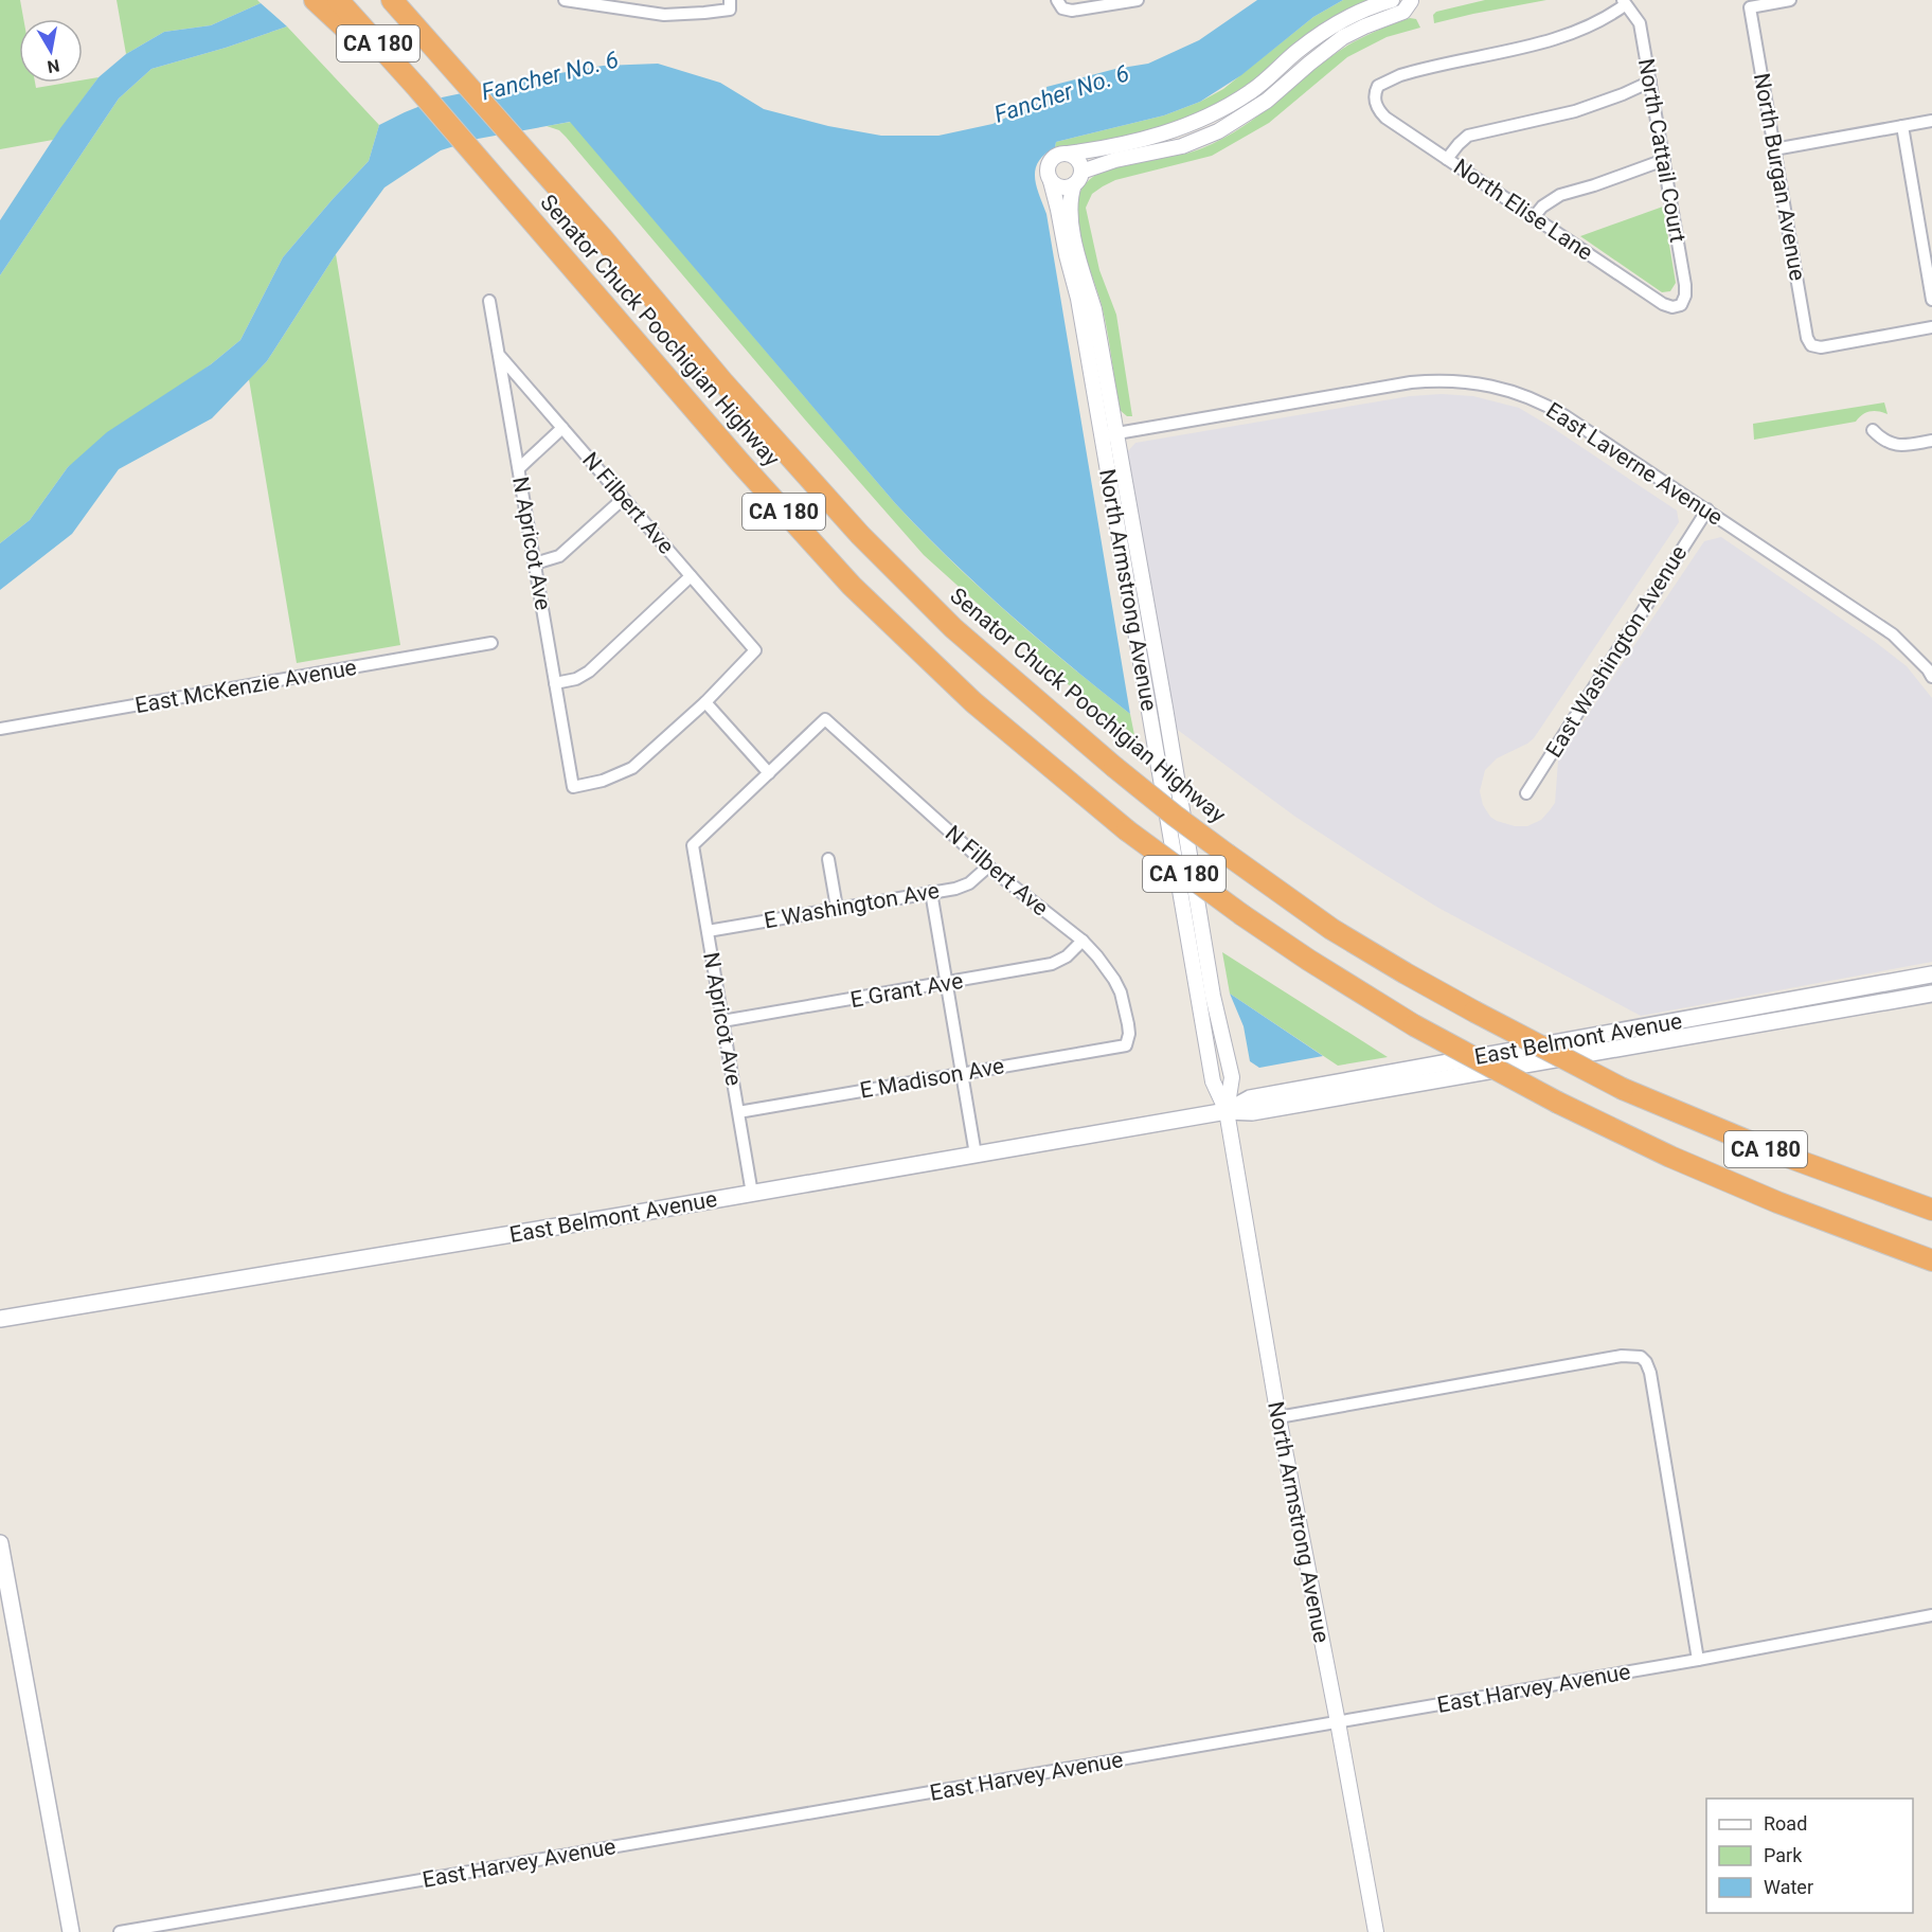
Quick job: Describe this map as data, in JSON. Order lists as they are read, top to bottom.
{
  "streets": {
    "highway": ["CA 180", "Senator Chuck Poochigian Highway"],
    "main road": ["East Belmont Avenue"],
    "street": [
      "North Cattail Court",
      "North Burgan Avenue",
      "North Elise Lane",
      "East Laverne Avenue",
      "N Filbert Ave",
      "N Apricot Ave",
      "North Armstrong Avenue",
      "East Washington Avenue",
      "East McKenzie Avenue",
      "E Washington Ave",
      "E Grant Ave",
      "E Madison Ave",
      "East Harvey Avenue"
    ]
  },
  "crossings": [
    ["North Cattail Court", "North Elise Lane"],
    ["East Laverne Avenue", "North Armstrong Avenue"],
    ["East Laverne Avenue", "East Washington Avenue"],
    ["N Filbert Ave", "N Apricot Ave"],
    ["N Filbert Ave", "E Washington Ave"],
    ["N Filbert Ave", "E Grant Ave"],
    ["N Filbert Ave", "E Madison Ave"],
    ["N Apricot Ave", "E Washington Ave"],
    ["N Apricot Ave", "E Grant Ave"],
    ["N Apricot Ave", "East Belmont Avenue"],
    ["N Apricot Ave", "E Madison Ave"],
    ["North Armstrong Avenue", "East Belmont Avenue"],
    ["North Armstrong Avenue", "East Harvey Avenue"]
  ],
  "water": ["Fancher No. 6"],
  "legend": ["Road", "Park", "Water"],
  "north": "bottom"
}
